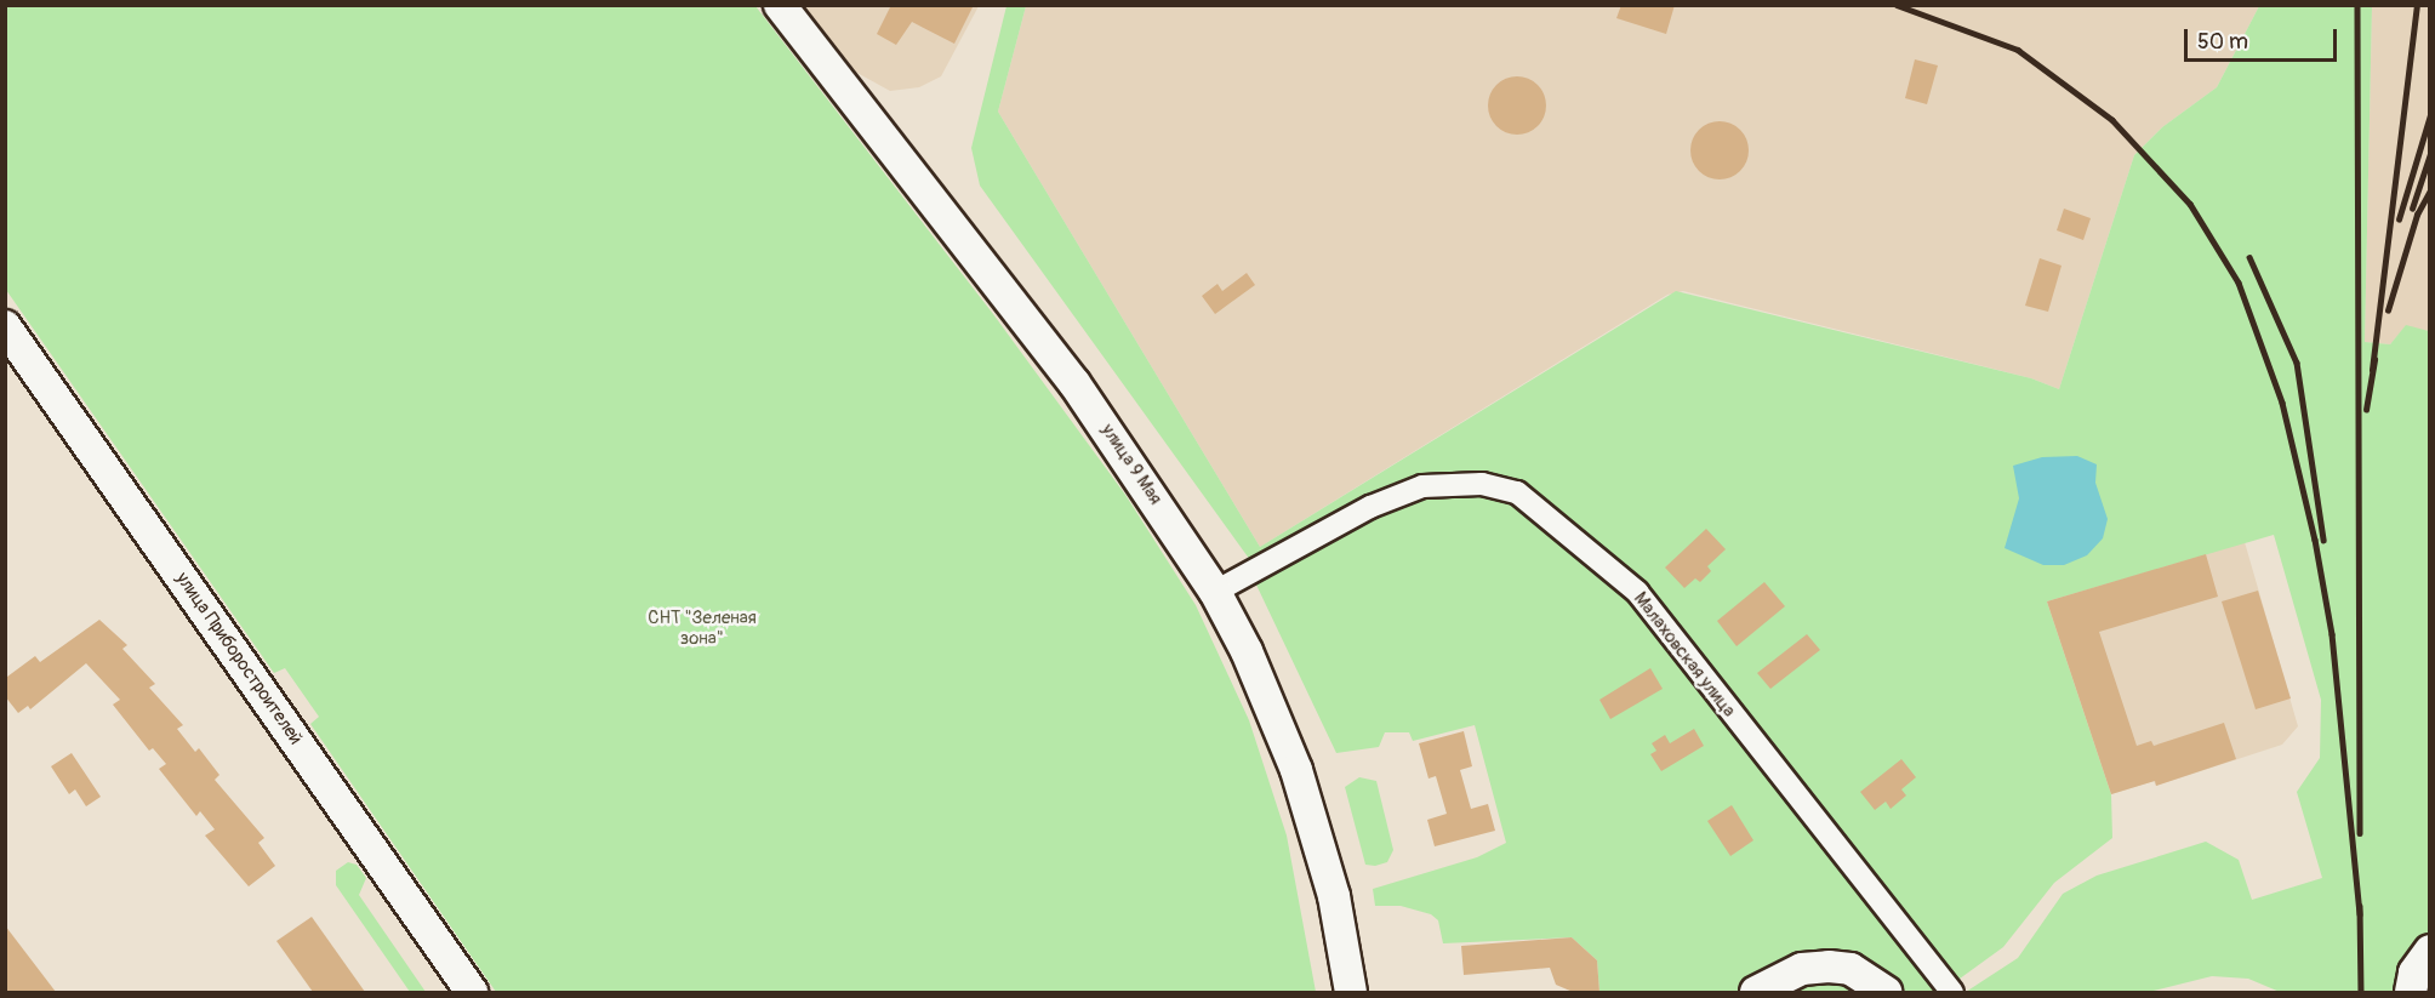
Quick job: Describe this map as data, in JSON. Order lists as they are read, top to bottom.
{
  "streets": {
    "main road": ["улица 9 Мая", "улица Приборостроителей"],
    "street": ["Малаховская улица"]
  },
  "crossings": [
    ["улица 9 Мая", "Малаховская улица"]
  ],
  "parks": ["СНТ \"Зеленая зона\""],
  "scale_bar": "50 m"
}
